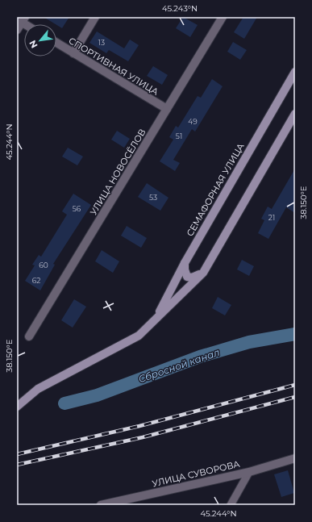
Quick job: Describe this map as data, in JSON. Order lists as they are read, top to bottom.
{
  "streets": {
    "street": [
      "СПОРТИВНАЯ УЛИЦА",
      "УЛИЦА НОВОСЁЛОВ",
      "СЕМАФОРНАЯ УЛИЦА",
      "УЛИЦА СУВОРОВА"
    ]
  },
  "crossings": [
    ["СПОРТИВНАЯ УЛИЦА", "УЛИЦА НОВОСЁЛОВ"]
  ],
  "water": ["Сбросной канал"],
  "house_numbers": [
    "13",
    "49",
    "51",
    "53",
    "56",
    "21",
    "60",
    "62"
  ],
  "north": "bottom left",
  "coordinates": ["45.243°N", "45.244°N", "38.150°E"]
}
